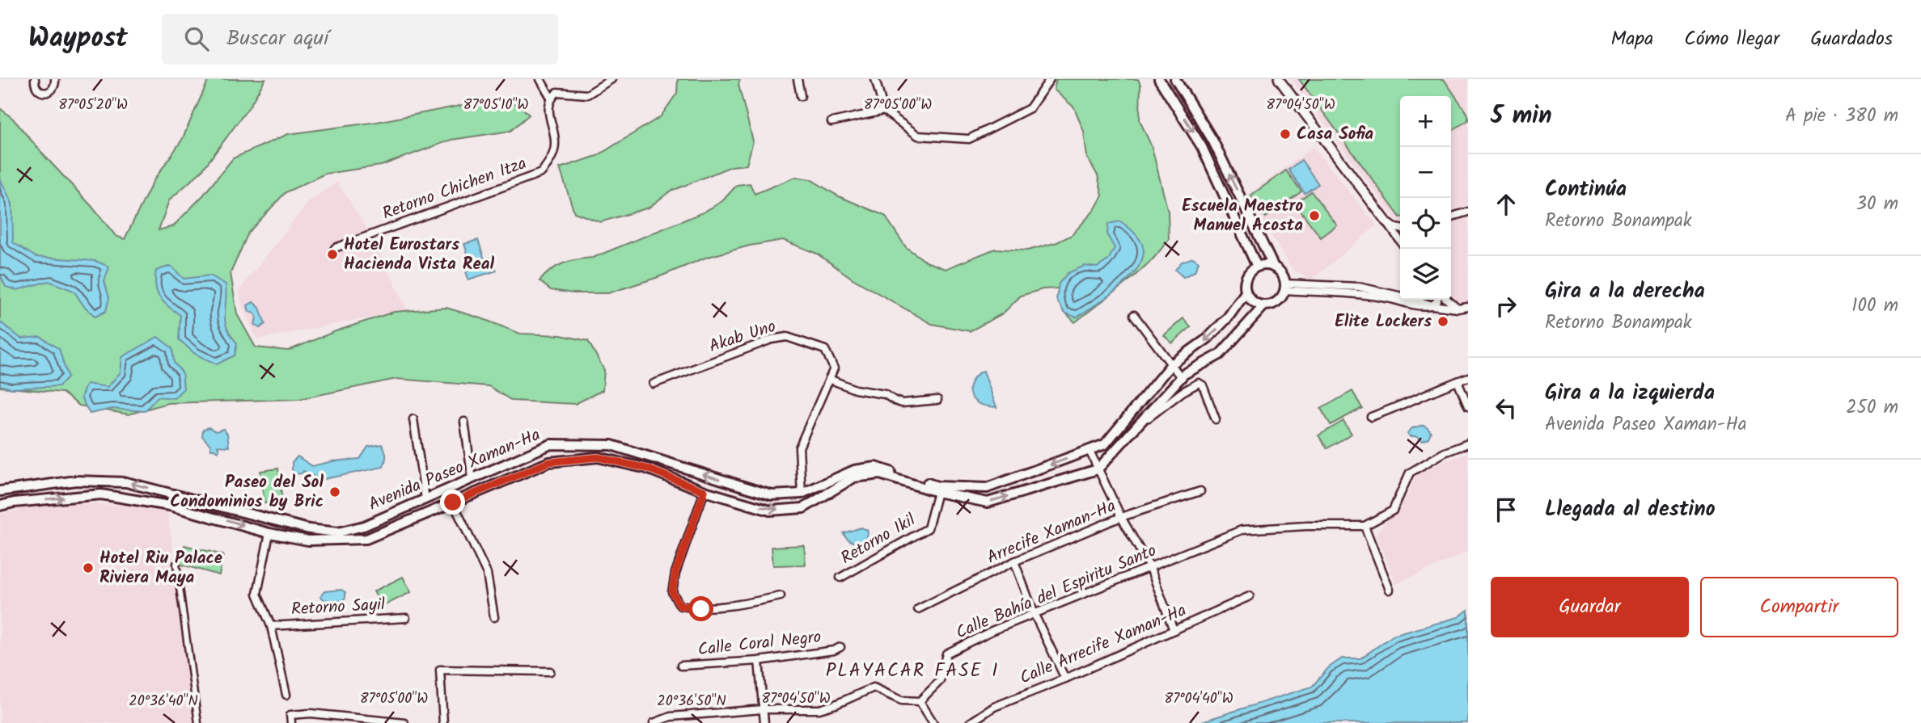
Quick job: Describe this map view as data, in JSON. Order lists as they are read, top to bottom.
{
  "streets": {
    "main road": ["Avenida Paseo Xaman-Ha"],
    "street": [
      "Retorno Chichen Itza",
      "Akab Uno",
      "Arrecife Xaman-Ha",
      "Retorno Ikil",
      "Calle Bahía del Espiritu Santo",
      "Retorno Sayil",
      "Calle Coral Negro",
      "Calle Arrecife Xaman-Ha"
    ]
  },
  "crossings": [
    ["Akab Uno", "Avenida Paseo Xaman-Ha"],
    ["Avenida Paseo Xaman-Ha", "Retorno Ikil"],
    ["Avenida Paseo Xaman-Ha", "Retorno Sayil"]
  ],
  "districts": ["PLAYACAR FASE I"],
  "places": [
    "Casa Sofia",
    "Escuela Maestro Manuel Acosta",
    "Hotel Eurostars Hacienda Vista Real",
    "Elite Lockers",
    "Paseo del Sol Condominios by Bric",
    "Hotel Riu Palace Riviera Maya"
  ],
  "page": {
    "header": "Waypost",
    "search": "Buscar aquí",
    "nav": ["Mapa", "Cómo llegar", "Guardados"],
    "heading": ["5 min", "A pie · 380 m"],
    "map_buttons": ["+", "−"],
    "list": [
      ["Continúa", "Retorno Bonampak", "30 m"],
      ["Gira a la derecha", "Retorno Bonampak", "100 m"],
      ["Gira a la izquierda", "Avenida Paseo Xaman-Ha", "250 m"],
      "Llegada al destino"
    ],
    "buttons": ["Guardar", "Compartir"]
  },
  "coordinates": [
    "87°05'20\"W",
    "87°05'10\"W",
    "87°05'00\"W",
    "87°04'50\"W",
    "87°04'40\"W",
    "20°36'40\"N",
    "20°36'50\"N"
  ]
}
